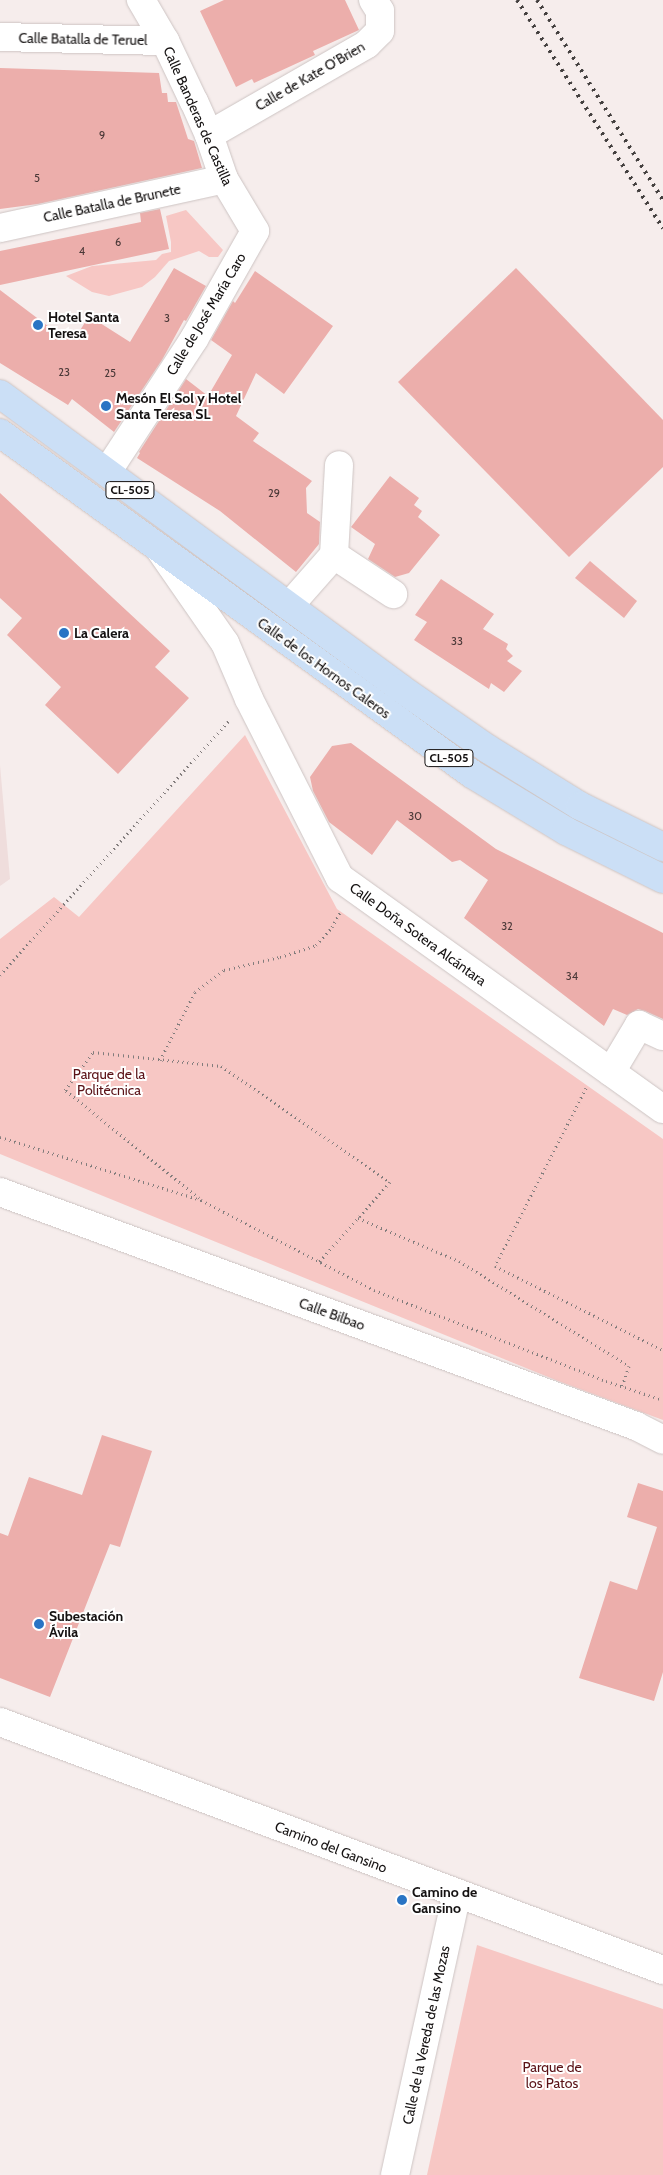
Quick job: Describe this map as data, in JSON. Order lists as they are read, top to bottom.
{
  "streets": {
    "main road": ["CL-505", "Calle de los Hornos Caleros"],
    "street": [
      "Calle Batalla de Teruel",
      "Calle de Kate O'Brien",
      "Calle Banderas de Castilla",
      "Calle Batalla de Brunete",
      "Calle de José María Caro",
      "Calle Doña Sotera Alcántara",
      "Calle Bilbao",
      "Camino del Gansino",
      "Calle de la Vereda de las Mozas"
    ]
  },
  "crossings": [
    ["Calle Batalla de Teruel", "Calle Banderas de Castilla"],
    ["Calle de Kate O'Brien", "Calle Banderas de Castilla"],
    ["Calle Banderas de Castilla", "Calle Batalla de Brunete"],
    ["Calle Banderas de Castilla", "Calle de José María Caro"],
    ["Calle de José María Caro", "Calle de los Hornos Caleros"],
    ["Calle de los Hornos Caleros", "Calle Doña Sotera Alcántara"],
    ["Camino del Gansino", "Calle de la Vereda de las Mozas"]
  ],
  "parks": ["Parque de la Politécnica", "Parque de los Patos"],
  "places": [
    "Hotel Santa Teresa",
    "Mesón El Sol y Hotel Santa Teresa SL",
    "La Calera",
    "Subestación Ávila",
    "Camino de Gansino"
  ],
  "house_numbers": [
    "9",
    "5",
    "6",
    "4",
    "3",
    "23",
    "25",
    "29",
    "33",
    "30",
    "32",
    "34"
  ]
}
